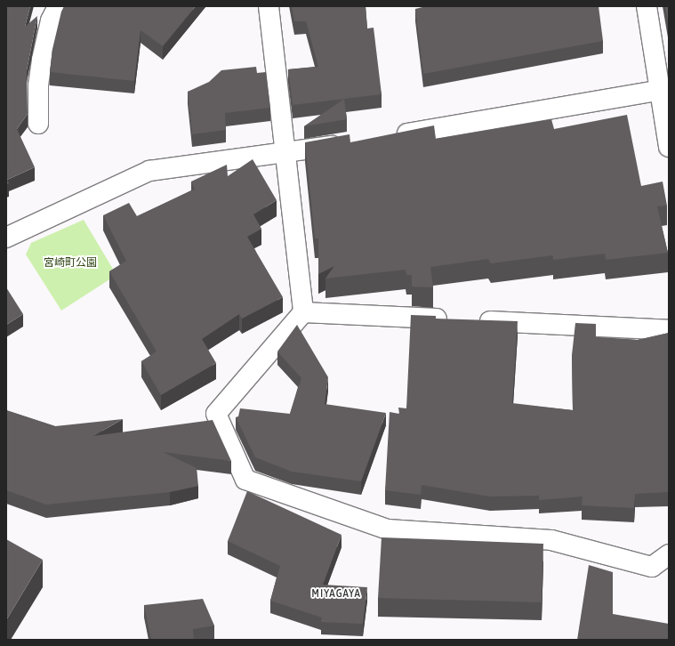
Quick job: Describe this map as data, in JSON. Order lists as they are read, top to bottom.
{
  "districts": ["MIYAGAYA"],
  "parks": ["宮崎町公園"]
}
